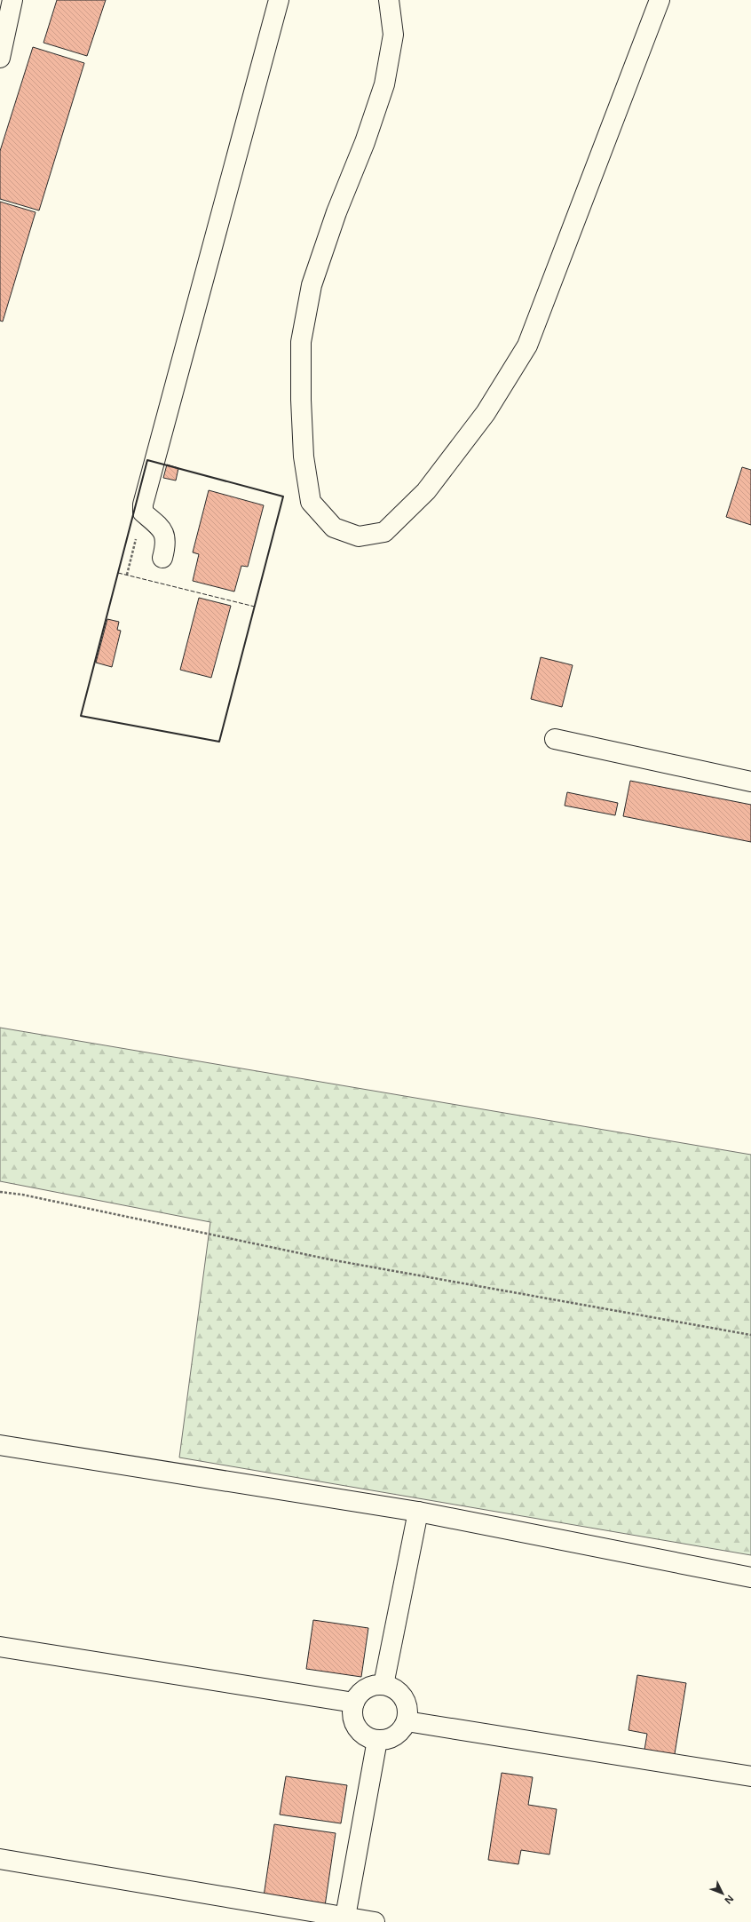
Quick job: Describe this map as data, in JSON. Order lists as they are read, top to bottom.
{
  "north": "bottom right"
}
